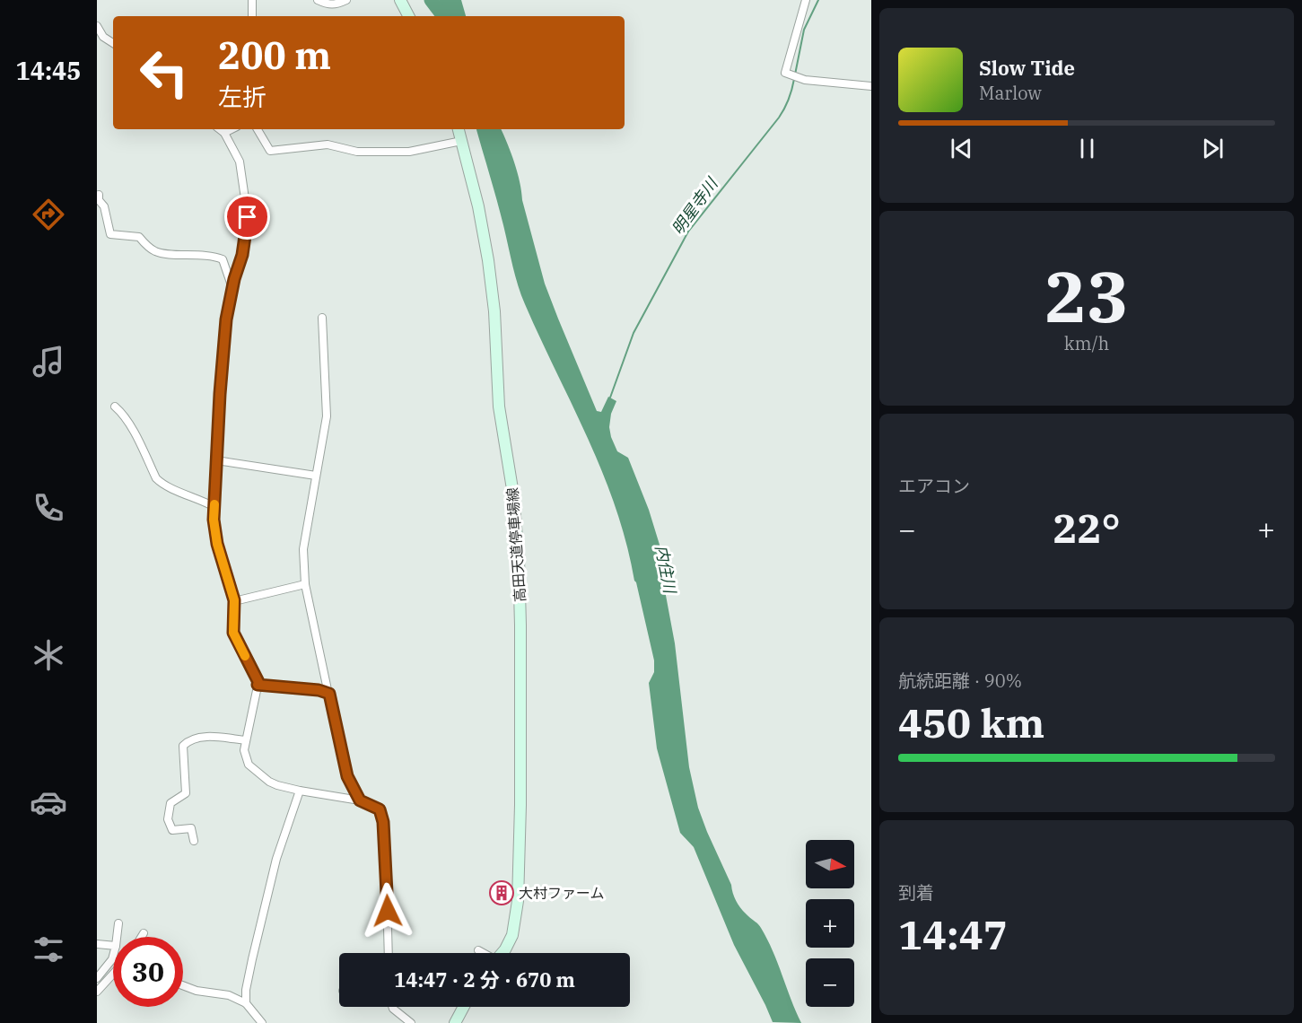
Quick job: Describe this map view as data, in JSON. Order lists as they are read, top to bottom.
{
  "streets": {
    "main road": ["高田天道停車場線"]
  },
  "water": ["明星寺川", "内住川"],
  "places": {
    "building": ["大村ファーム"]
  },
  "north": "right",
  "page": {
    "tabs": "14:45",
    "turn": ["200 m", "左折"],
    "song": ["Slow Tide", "Marlow"],
    "tile": [
      ["23", "km/h"],
      "エアコン",
      ["航続距離 · 90%", "450 km"],
      ["到着", "14:47"]
    ],
    "heat": ["−", "22°", "+"],
    "map_buttons": ["+", "−"],
    "limit": "30",
    "trip": "14:47 · 2 分 · 670 m"
  }
}
